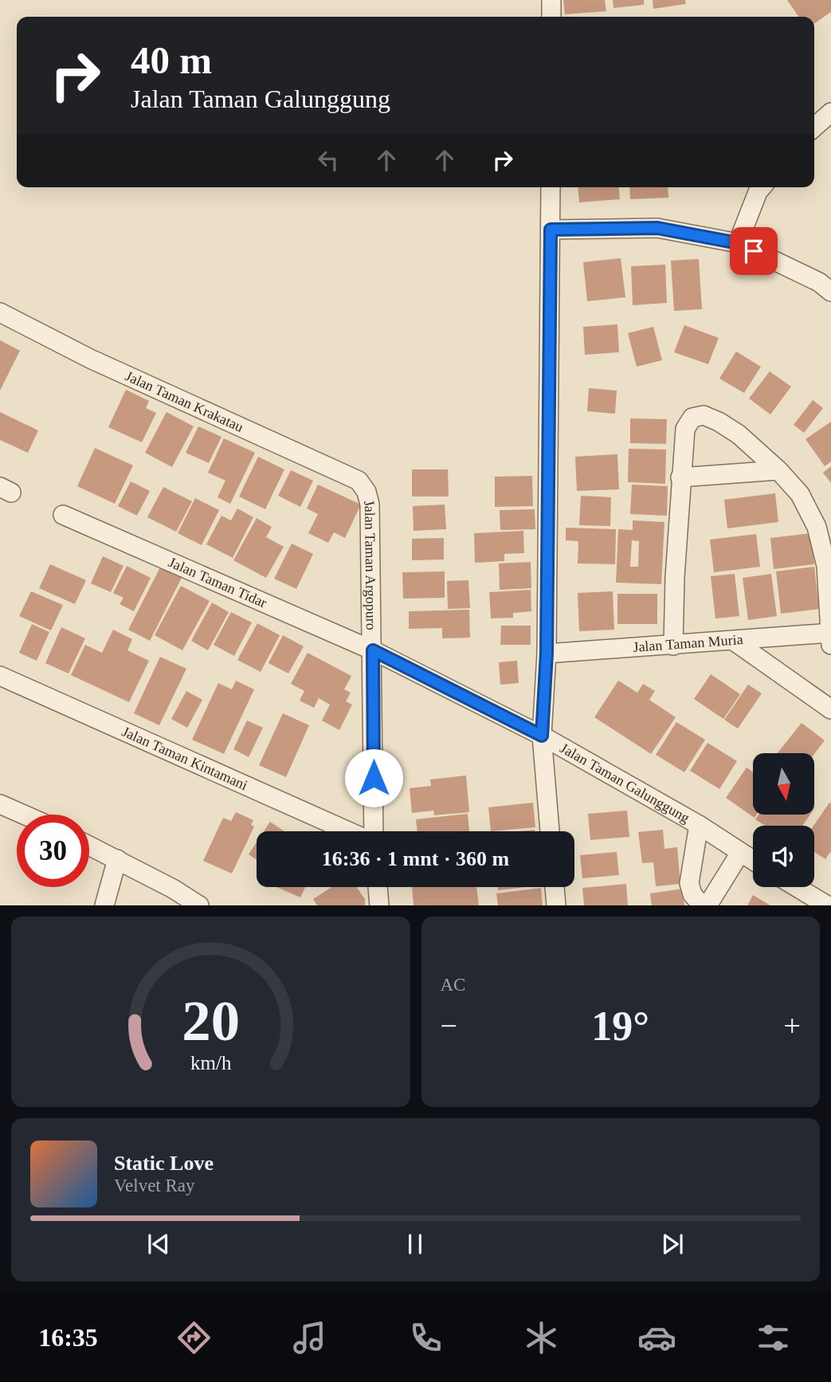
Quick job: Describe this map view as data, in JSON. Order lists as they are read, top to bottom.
{
  "streets": {
    "street": [
      "Jalan Taman Krakatau",
      "Jalan Taman Argopuro",
      "Jalan Taman Tidar",
      "Jalan Taman Muria",
      "Jalan Taman Kintamani",
      "Jalan Taman Galunggung"
    ]
  },
  "crossings": [
    ["Jalan Taman Krakatau", "Jalan Taman Argopuro"],
    ["Jalan Taman Argopuro", "Jalan Taman Tidar"],
    ["Jalan Taman Argopuro", "Jalan Taman Galunggung"],
    ["Jalan Taman Tidar", "Jalan Taman Galunggung"]
  ],
  "north": "bottom",
  "page": {
    "turn": ["40 m", "Jalan Taman Galunggung"],
    "limit": "30",
    "trip": "16:36 · 1 mnt · 360 m",
    "tile": "AC",
    "heat": ["−", "19°", "+"],
    "song": ["Static Love", "Velvet Ray"],
    "tabs": "16:35",
    "gauge": ["20", "km/h"]
  }
}
